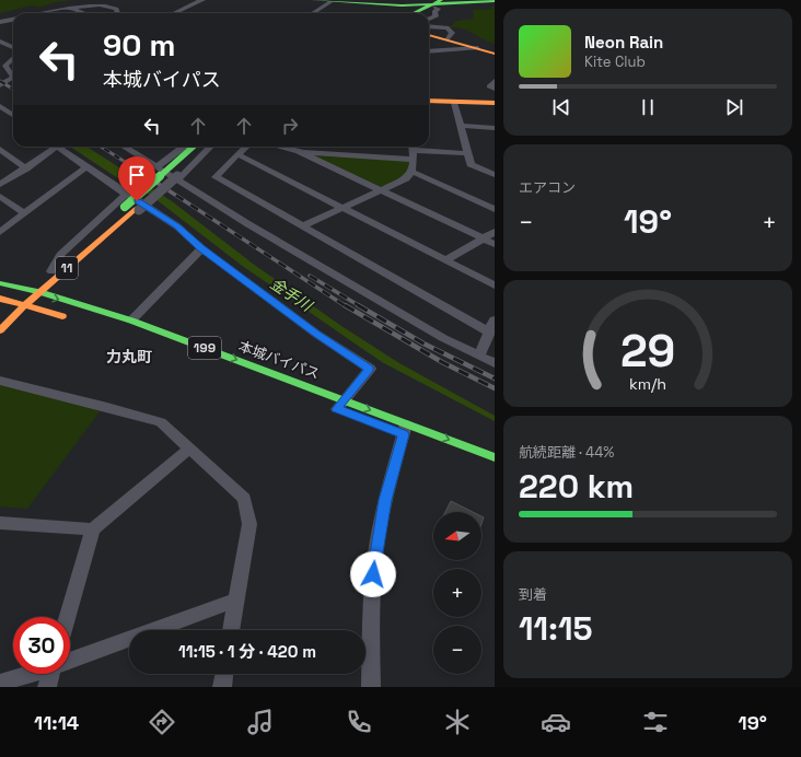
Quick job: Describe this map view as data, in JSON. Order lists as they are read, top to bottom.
{
  "streets": {
    "main road": ["11", "199", "本城バイパス"]
  },
  "crossings": [
    ["11", "本城バイパス"]
  ],
  "one_way": ["本城バイパス"],
  "districts": ["力丸町"],
  "water": ["金手川"],
  "north": "left",
  "page": {
    "turn": ["90 m", "本城バイパス"],
    "song": ["Neon Rain", "Kite Club"],
    "tile": [
      "エアコン",
      ["航続距離 · 44%", "220 km"],
      ["到着", "11:15"]
    ],
    "heat": ["−", "19°", "+"],
    "map_buttons": ["+", "−"],
    "limit": "30",
    "trip": "11:15 · 1 分 · 420 m",
    "tabs": ["11:14", "19°"],
    "gauge": ["29", "km/h"]
  }
}
